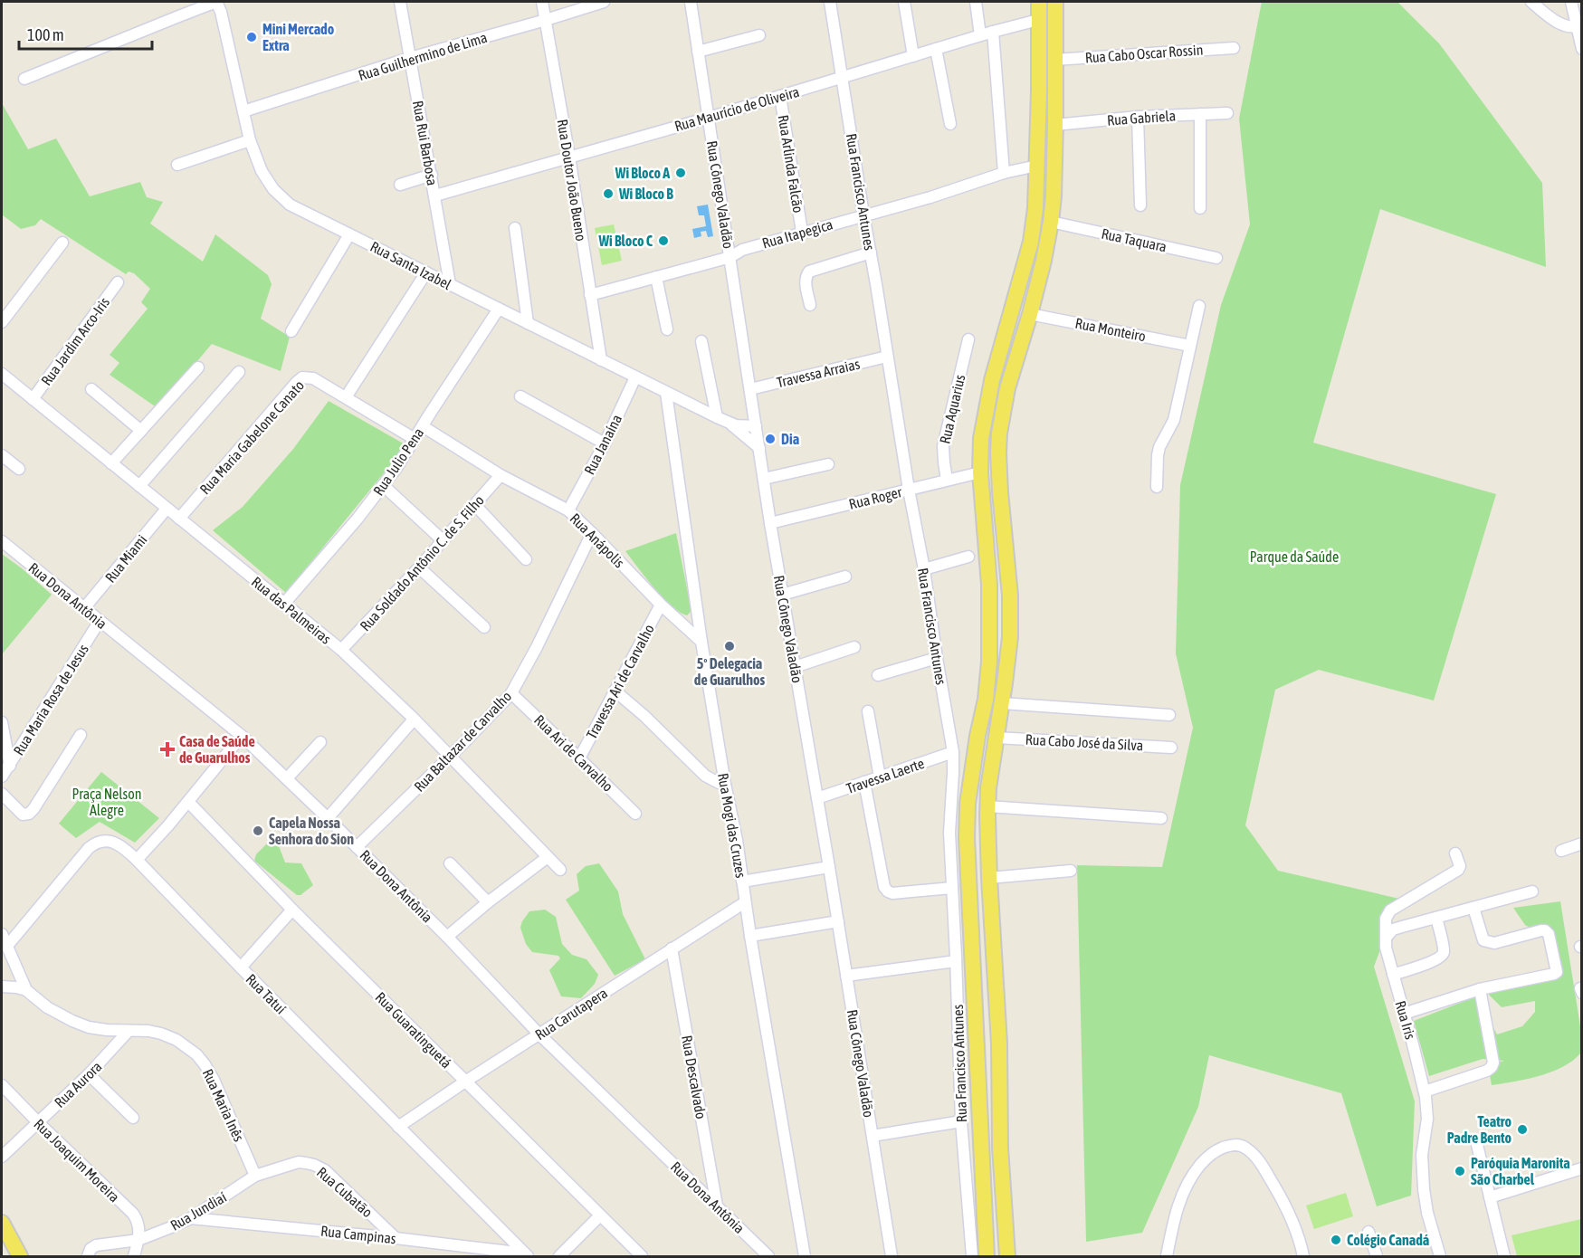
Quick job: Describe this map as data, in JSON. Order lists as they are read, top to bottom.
{
  "streets": {
    "street": [
      "Rua Cabo Oscar Rossin",
      "Rua Guilhermino de Lima",
      "Rua Maurício de Oliveira",
      "Rua Gabriela",
      "Rua Rui Barbosa",
      "Rua Arlinda Falcão",
      "Rua Doutor João Bueno",
      "Rua Francisco Antunes",
      "Rua Cônego Valadão",
      "Rua Itapegica",
      "Rua Taquara",
      "Rua Santa Izabel",
      "Rua Monteiro",
      "Rua Jardim Arco-Iris",
      "Travessa Arraias",
      "Rua Aquarius",
      "Rua Maria Gabelone Canato",
      "Rua Janaína",
      "Rua Julio Pena",
      "Rua Roger",
      "Rua Anápolis",
      "Rua Miami",
      "Rua Soldado Antônio C. de S. Filho",
      "Rua Dona Antônia",
      "Rua das Palmeiras",
      "Travessa Ari de Carvalho",
      "Rua Maria Rosa de Jesus",
      "Rua Baltazar de Carvalho",
      "Rua Cabo José da Silva",
      "Rua Ari de Carvalho",
      "Travessa Laerte",
      "Rua Mogi das Cruzes",
      "Rua Tatuí",
      "Rua Carutapera",
      "Rua Iris",
      "Rua Guaratinguetá",
      "Rua Descalvado",
      "Rua Aurora",
      "Rua Maria Inês",
      "Rua Joaquim Moreira",
      "Rua Cubatão",
      "Rua Jundiaí",
      "Rua Campinas"
    ]
  },
  "crossings": [
    ["Rua Guilhermino de Lima", "Rua Rui Barbosa"],
    ["Rua Guilhermino de Lima", "Rua Doutor João Bueno"],
    ["Rua Guilhermino de Lima", "Rua Santa Izabel"],
    ["Rua Maurício de Oliveira", "Rua Rui Barbosa"],
    ["Rua Maurício de Oliveira", "Rua Arlinda Falcão"],
    ["Rua Maurício de Oliveira", "Rua Doutor João Bueno"],
    ["Rua Maurício de Oliveira", "Rua Francisco Antunes"],
    ["Rua Maurício de Oliveira", "Rua Cônego Valadão"],
    ["Rua Rui Barbosa", "Rua Santa Izabel"],
    ["Rua Arlinda Falcão", "Rua Itapegica"],
    ["Rua Doutor João Bueno", "Rua Itapegica"],
    ["Rua Doutor João Bueno", "Rua Santa Izabel"],
    ["Rua Francisco Antunes", "Rua Itapegica"],
    ["Rua Francisco Antunes", "Travessa Arraias"],
    ["Rua Francisco Antunes", "Rua Roger"],
    ["Rua Francisco Antunes", "Travessa Laerte"],
    ["Rua Cônego Valadão", "Rua Itapegica"],
    ["Rua Cônego Valadão", "Rua Santa Izabel"],
    ["Rua Cônego Valadão", "Travessa Arraias"],
    ["Rua Cônego Valadão", "Rua Roger"],
    ["Rua Cônego Valadão", "Travessa Laerte"],
    ["Rua Santa Izabel", "Rua Janaína"],
    ["Rua Santa Izabel", "Rua Julio Pena"],
    ["Rua Santa Izabel", "Rua Mogi das Cruzes"],
    ["Rua Jardim Arco-Iris", "Rua das Palmeiras"],
    ["Rua Aquarius", "Rua Roger"],
    ["Rua Maria Gabelone Canato", "Rua Julio Pena"],
    ["Rua Maria Gabelone Canato", "Rua das Palmeiras"],
    ["Rua Janaína", "Rua Anápolis"],
    ["Rua Julio Pena", "Rua Anápolis"],
    ["Rua Julio Pena", "Rua das Palmeiras"],
    ["Rua Anápolis", "Rua Soldado Antônio C. de S. Filho"],
    ["Rua Anápolis", "Travessa Ari de Carvalho"],
    ["Rua Anápolis", "Rua Baltazar de Carvalho"],
    ["Rua Anápolis", "Rua Mogi das Cruzes"],
    ["Rua Miami", "Rua Dona Antônia"],
    ["Rua Miami", "Rua das Palmeiras"],
    ["Rua Soldado Antônio C. de S. Filho", "Rua das Palmeiras"],
    ["Rua Dona Antônia", "Rua Maria Rosa de Jesus"],
    ["Rua Dona Antônia", "Rua Baltazar de Carvalho"],
    ["Rua Dona Antônia", "Rua Carutapera"],
    ["Rua Dona Antônia", "Rua Descalvado"],
    ["Rua das Palmeiras", "Rua Baltazar de Carvalho"],
    ["Travessa Ari de Carvalho", "Rua Ari de Carvalho"],
    ["Rua Baltazar de Carvalho", "Rua Ari de Carvalho"],
    ["Rua Mogi das Cruzes", "Rua Carutapera"],
    ["Rua Tatuí", "Rua Carutapera"],
    ["Rua Tatuí", "Rua Maria Inês"],
    ["Rua Tatuí", "Rua Campinas"],
    ["Rua Carutapera", "Rua Guaratinguetá"],
    ["Rua Carutapera", "Rua Descalvado"],
    ["Rua Aurora", "Rua Maria Inês"],
    ["Rua Aurora", "Rua Joaquim Moreira"],
    ["Rua Maria Inês", "Rua Cubatão"],
    ["Rua Maria Inês", "Rua Jundiaí"],
    ["Rua Joaquim Moreira", "Rua Jundiaí"],
    ["Rua Cubatão", "Rua Jundiaí"],
    ["Rua Cubatão", "Rua Campinas"],
    ["Rua Jundiaí", "Rua Campinas"]
  ],
  "parks": ["Parque da Saúde", "Praça Nelson Alegre"],
  "places": {
    "other": [
      "Mini Mercado Extra",
      "Wi Bloco A",
      "Wi Bloco B",
      "Wi Bloco C",
      "Dia",
      "5º Delegacia de Guarulhos",
      "Capela Nossa Senhora do Sion",
      "Teatro Padre Bento",
      "Paróquia Maronita São Charbel",
      "Colégio Canadá"
    ],
    "health": ["Casa de Saúde de Guarulhos"]
  },
  "scale_bar": "100 m"
}
